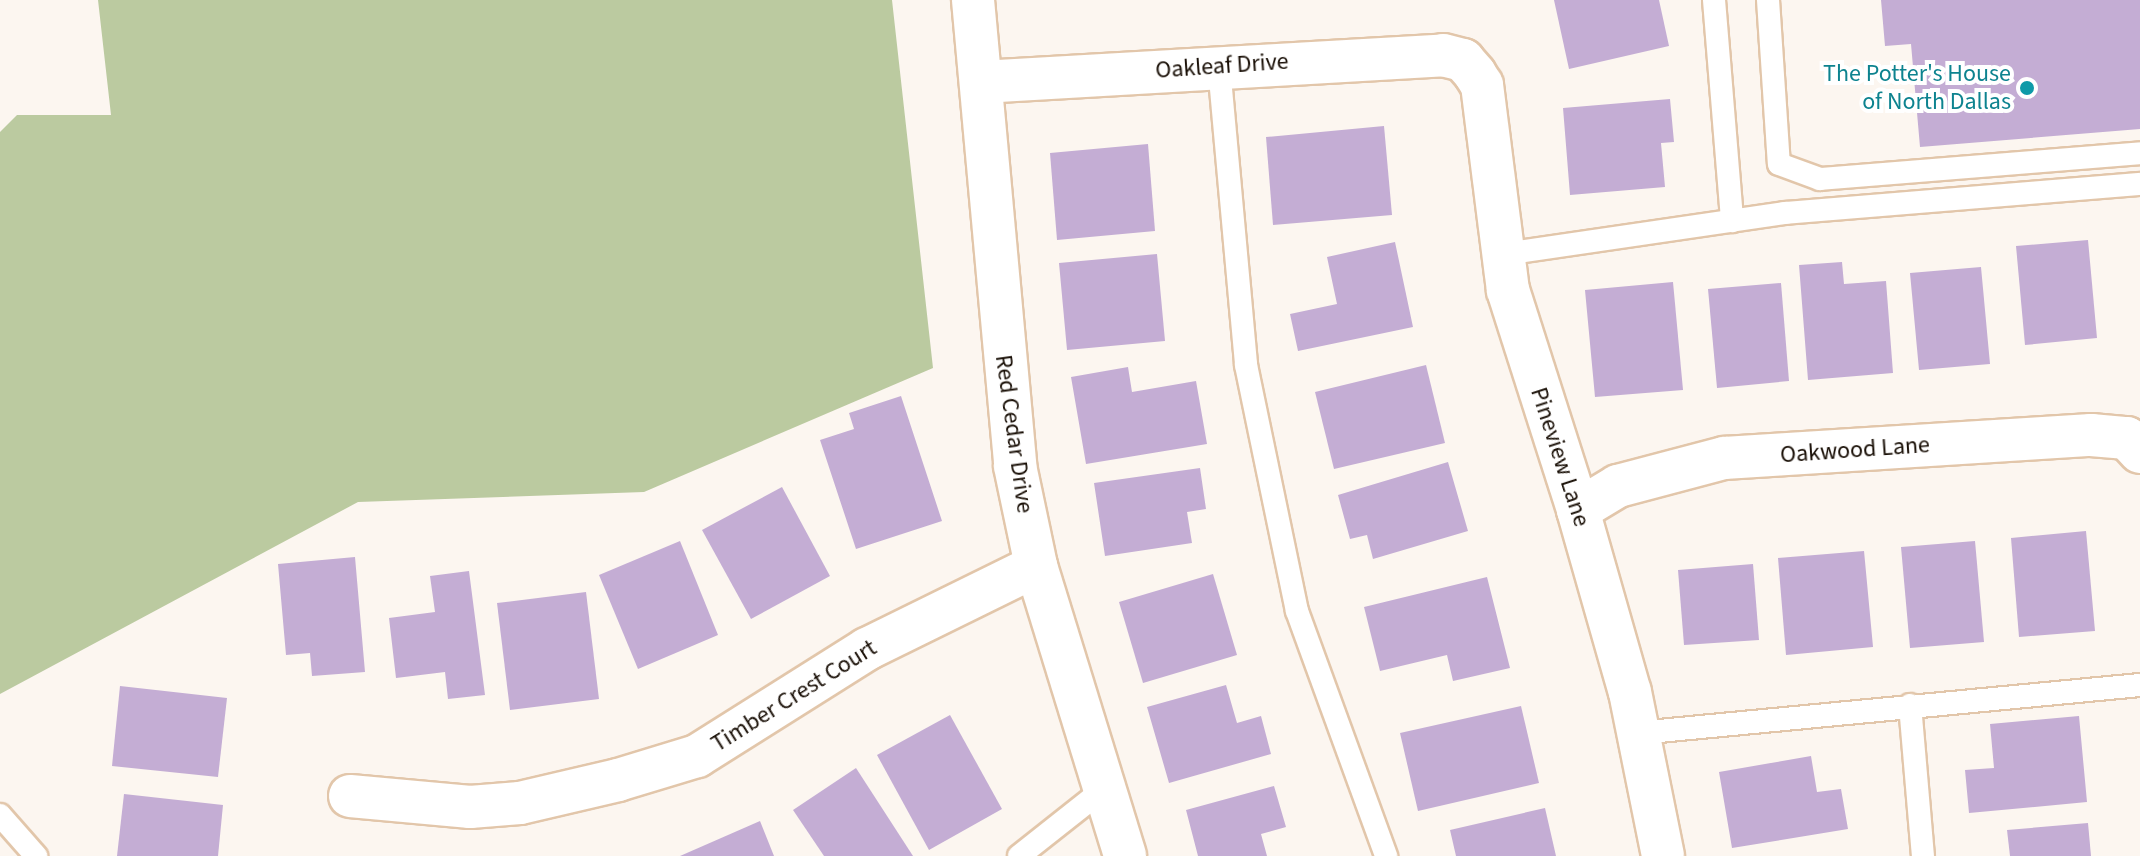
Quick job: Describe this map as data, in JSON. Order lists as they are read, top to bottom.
{
  "streets": {
    "street": [
      "Oakleaf Drive",
      "Red Cedar Drive",
      "Oakwood Lane",
      "Pineview Lane",
      "Timber Crest Court"
    ]
  },
  "crossings": [
    ["Oakleaf Drive", "Red Cedar Drive"],
    ["Oakleaf Drive", "Pineview Lane"],
    ["Red Cedar Drive", "Timber Crest Court"],
    ["Oakwood Lane", "Pineview Lane"]
  ],
  "places": ["The Potter's House of North Dallas"]
}
